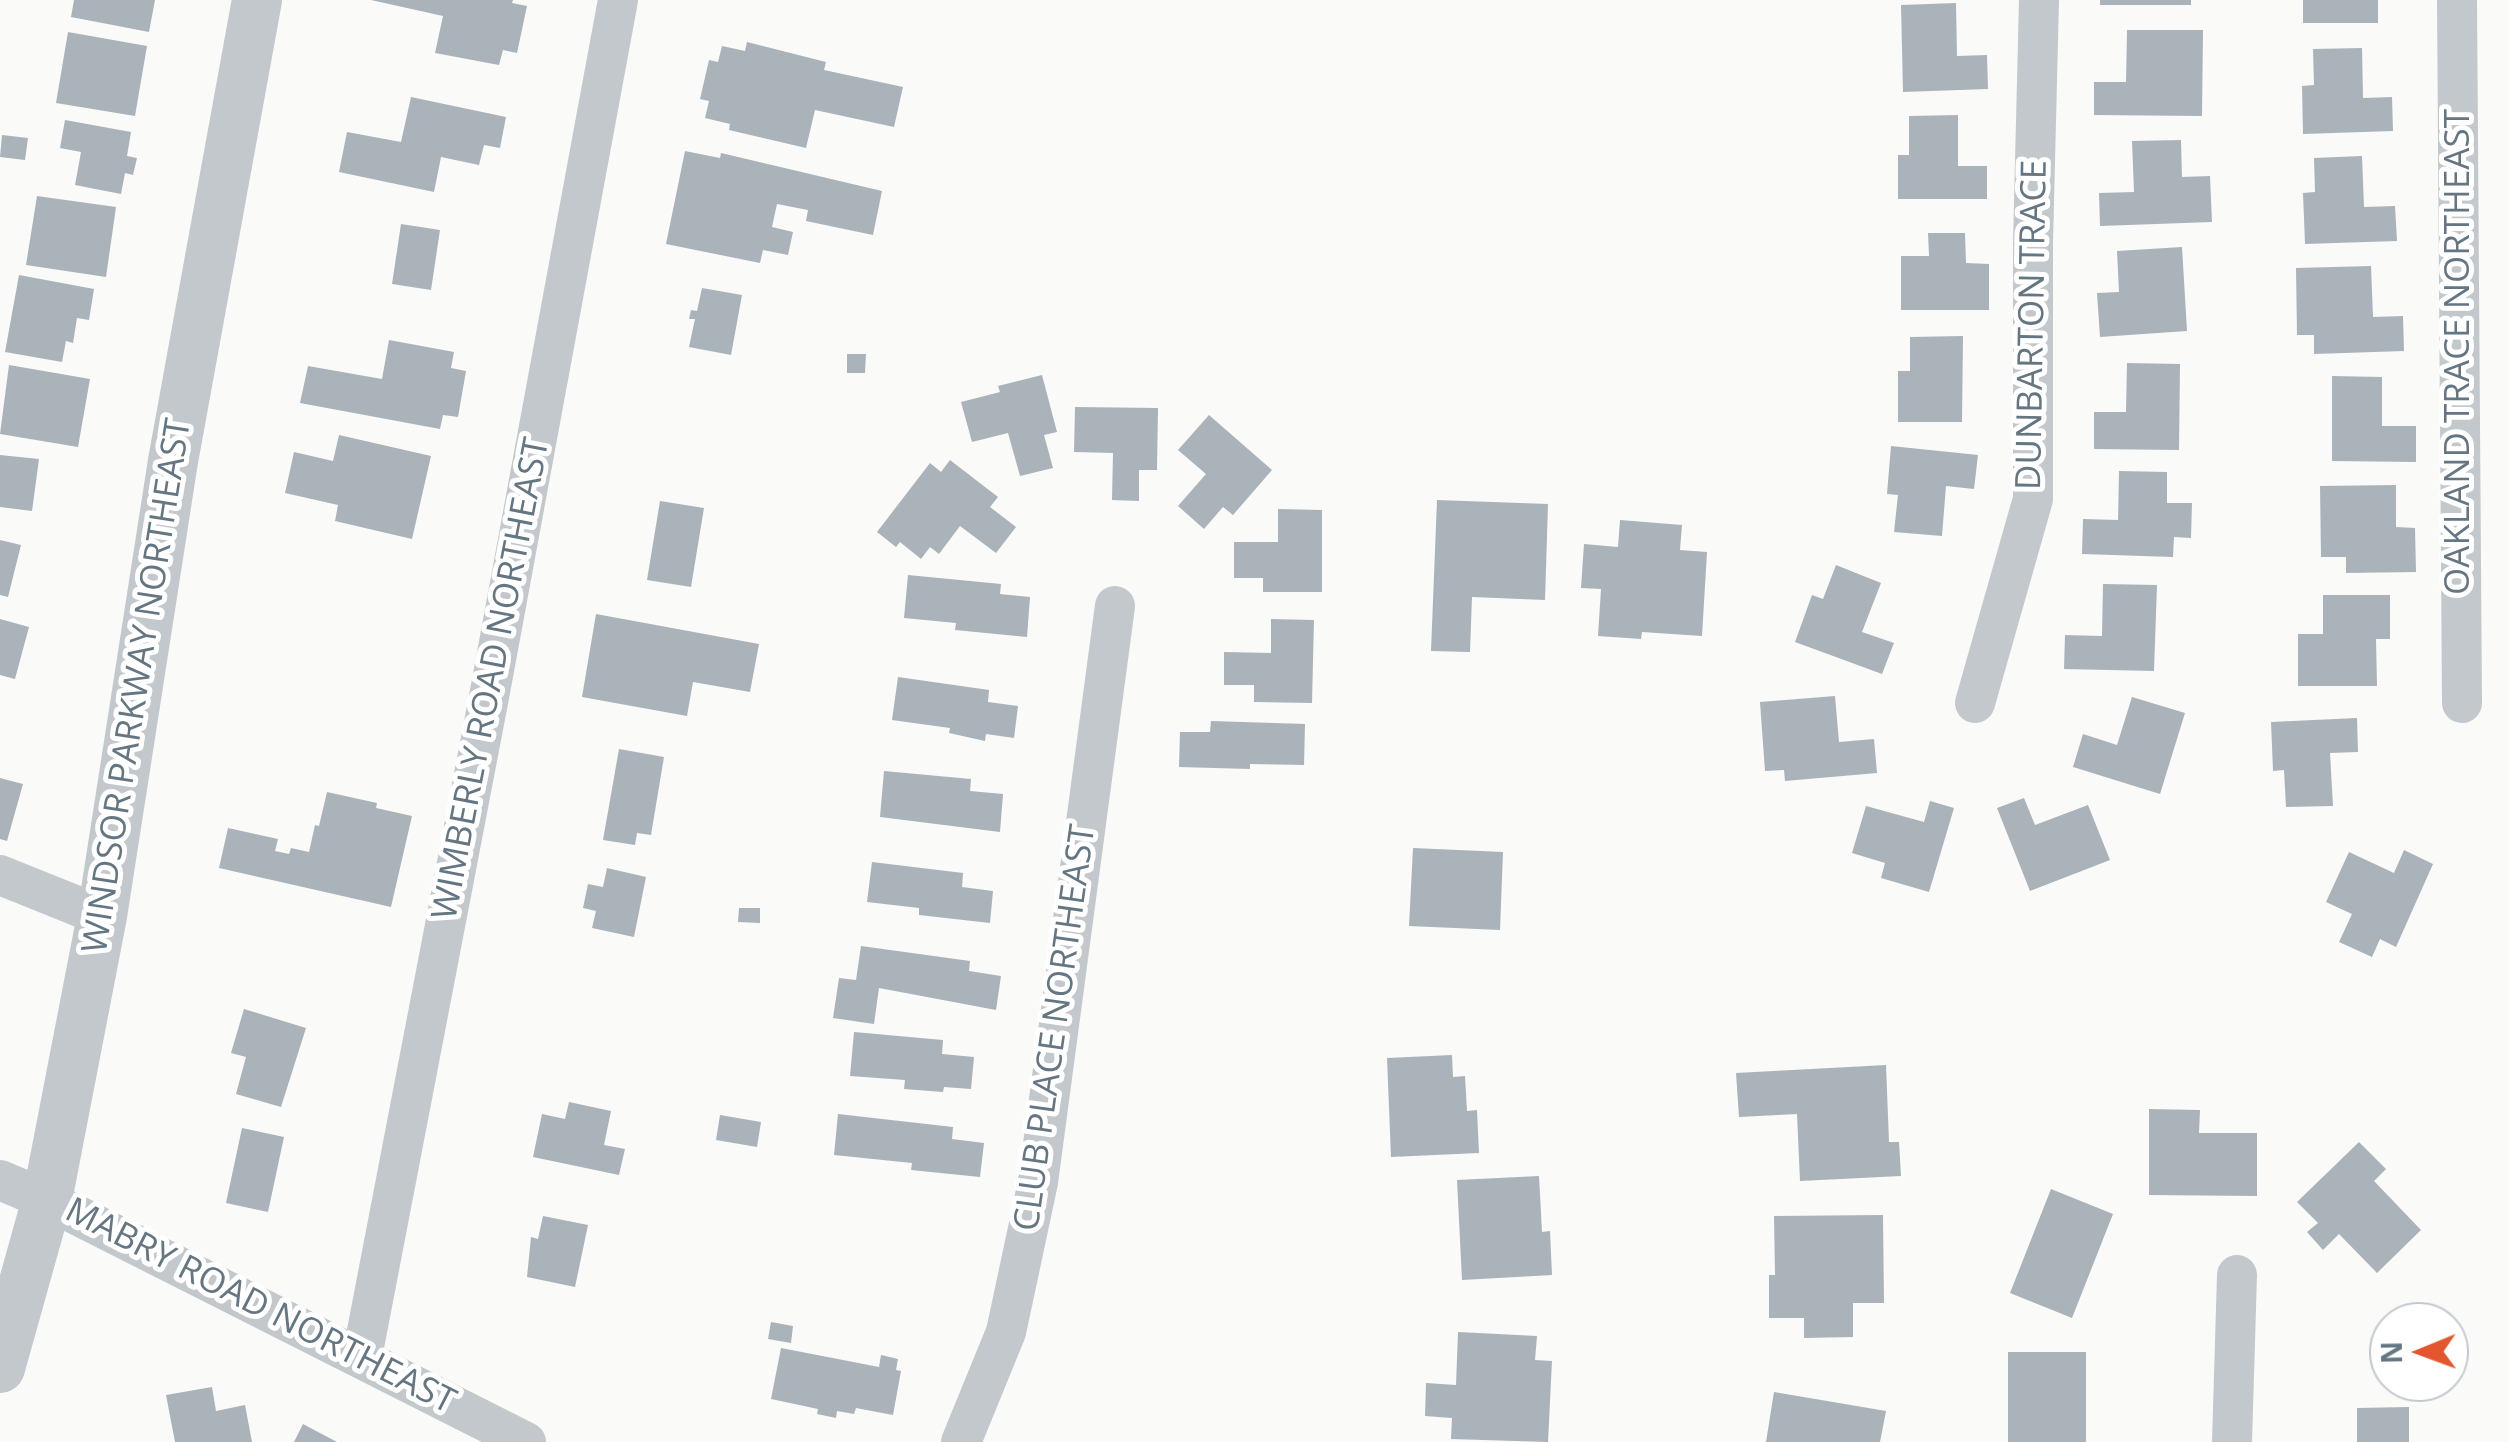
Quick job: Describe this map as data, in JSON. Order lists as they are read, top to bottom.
{
  "streets": {
    "street": [
      "DUNBARTON TRACE",
      "OAKLAND TRACE NORTHEAST",
      "WIMBERLY ROAD NORTHEAST",
      "WINDSOR PARKWAY NORTHEAST",
      "CLUB PLACE NORTHEAST",
      "MABRY ROAD NORTHEAST"
    ]
  },
  "crossings": [
    ["WIMBERLY ROAD NORTHEAST", "MABRY ROAD NORTHEAST"],
    ["WINDSOR PARKWAY NORTHEAST", "MABRY ROAD NORTHEAST"]
  ],
  "north": "left"
}
